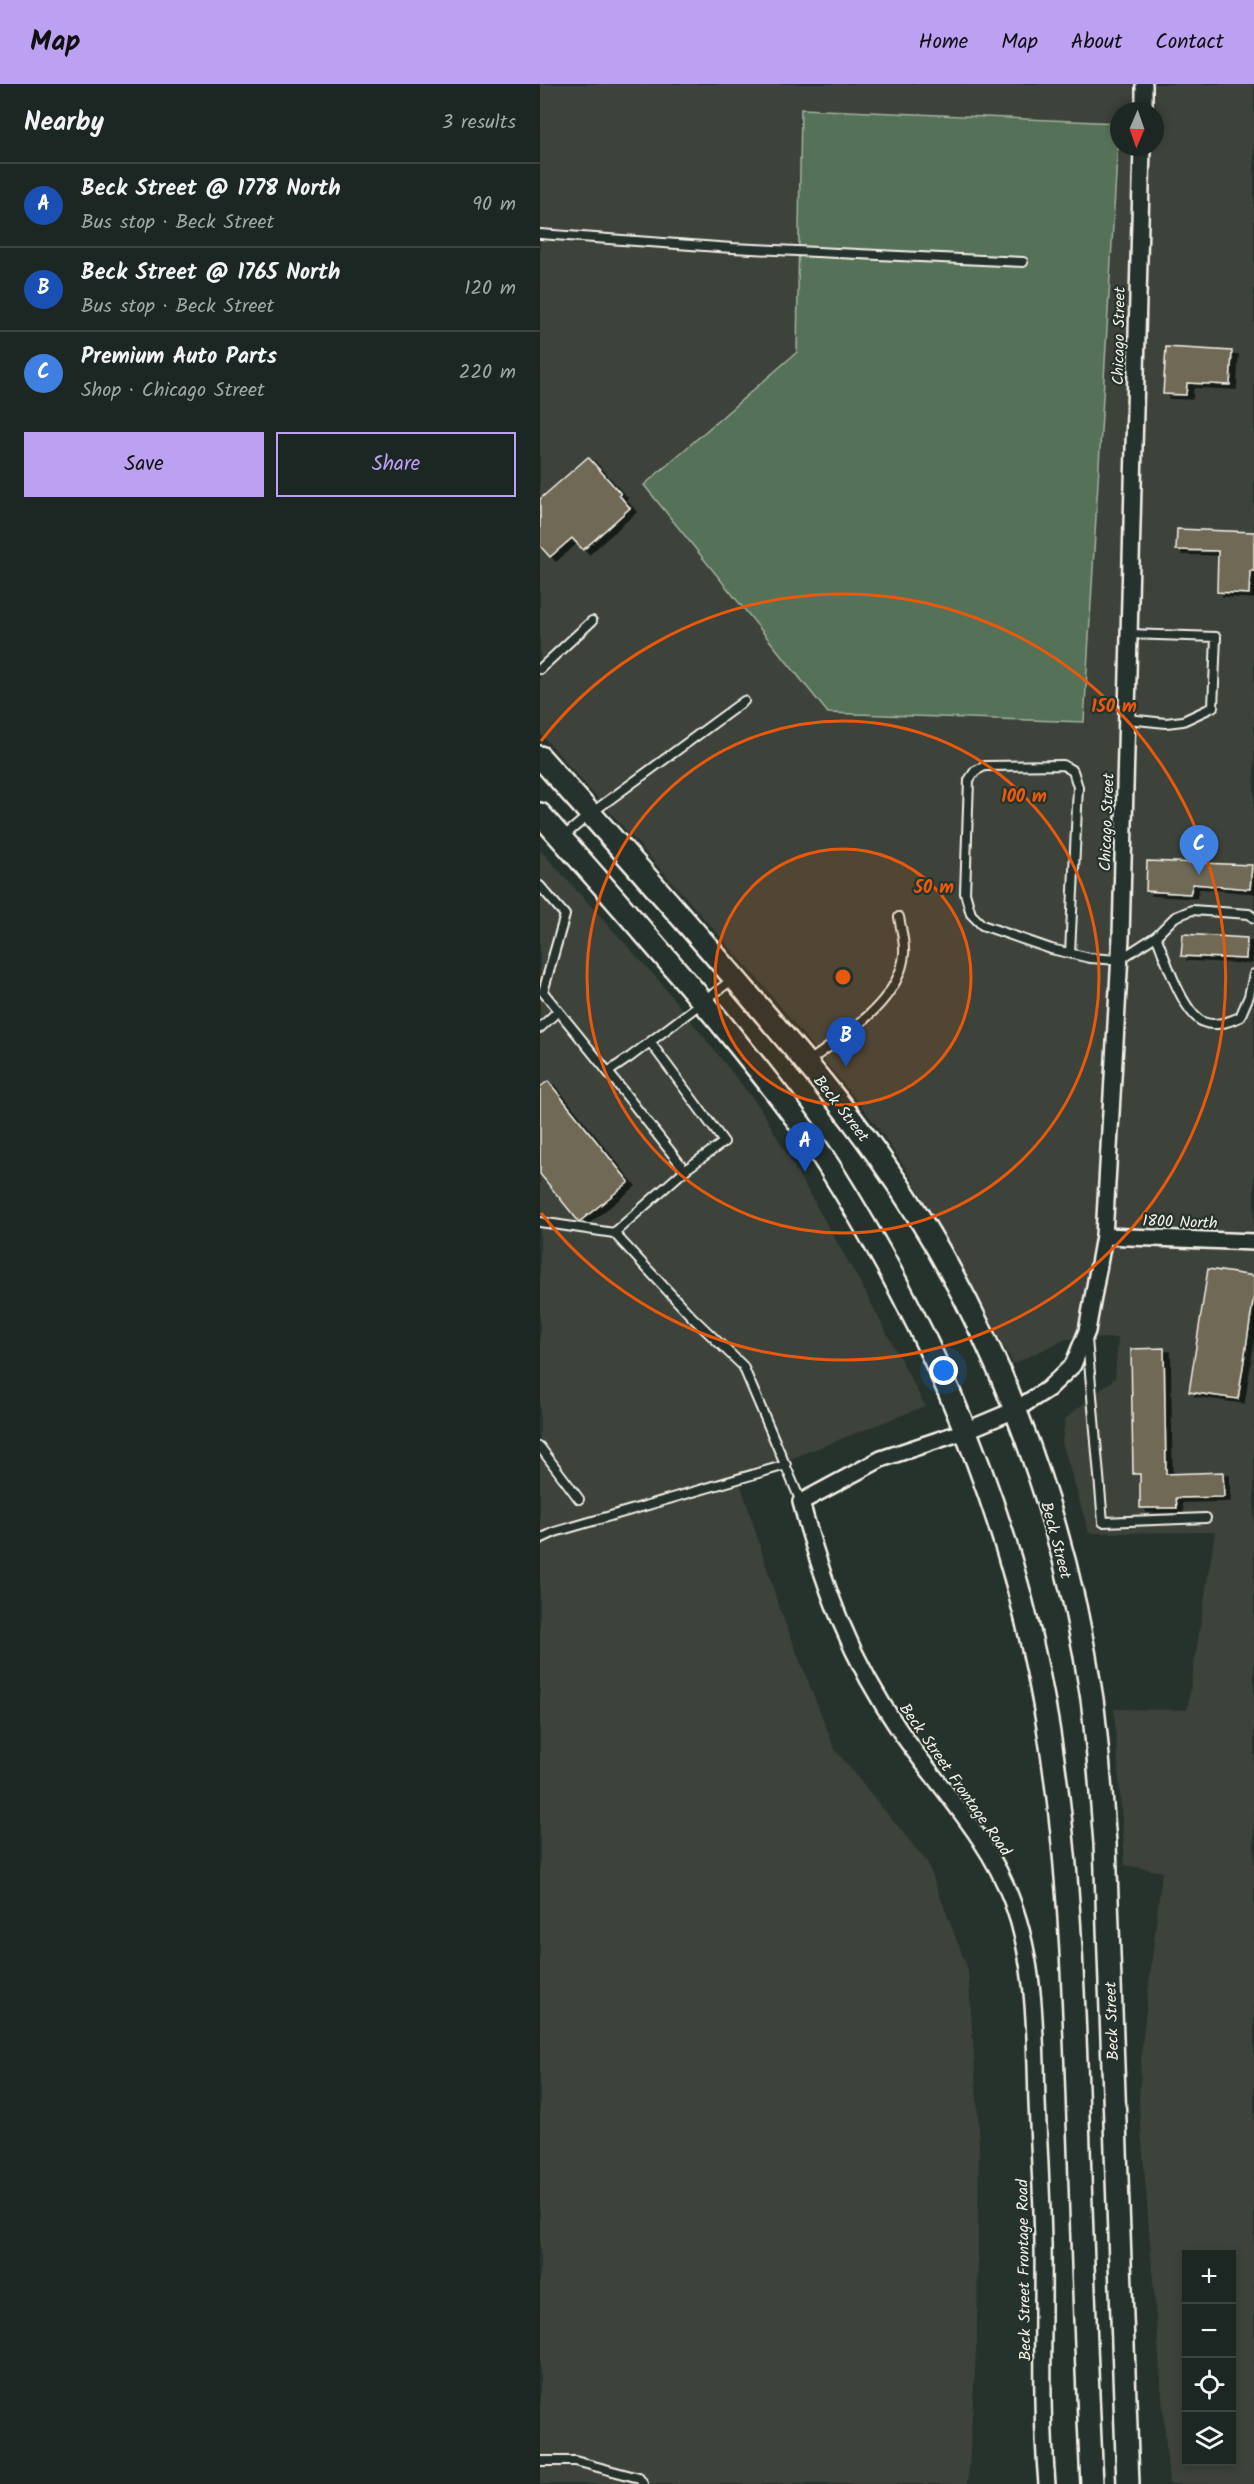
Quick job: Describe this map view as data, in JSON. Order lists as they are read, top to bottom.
{
  "streets": {
    "main road": ["Beck Street"],
    "street": ["Chicago Street", "1800 North", "Beck Street Frontage Road"]
  },
  "crossings": [
    ["Chicago Street", "Beck Street"],
    ["Chicago Street", "1800 North"]
  ],
  "north": "bottom",
  "page": {
    "header": "Map",
    "nav": [
      "Home",
      "Map",
      "About",
      "Contact"
    ],
    "heading": ["Nearby", "3 results"],
    "list": [
      {
        "mark": "A",
        "name": "Beck Street @ 1778 North",
        "note": "Bus stop · Beck Street",
        "value": "90 m"
      },
      {
        "mark": "B",
        "name": "Beck Street @ 1765 North",
        "note": "Bus stop · Beck Street",
        "value": "120 m"
      },
      {
        "mark": "C",
        "name": "Premium Auto Parts",
        "note": "Shop · Chicago Street",
        "value": "220 m"
      }
    ],
    "buttons": ["Save", "Share"],
    "pins": ["C", "B", "A"],
    "map_buttons": ["+", "−"]
  },
  "rings": ["150 m", "100 m", "50 m"]
}
